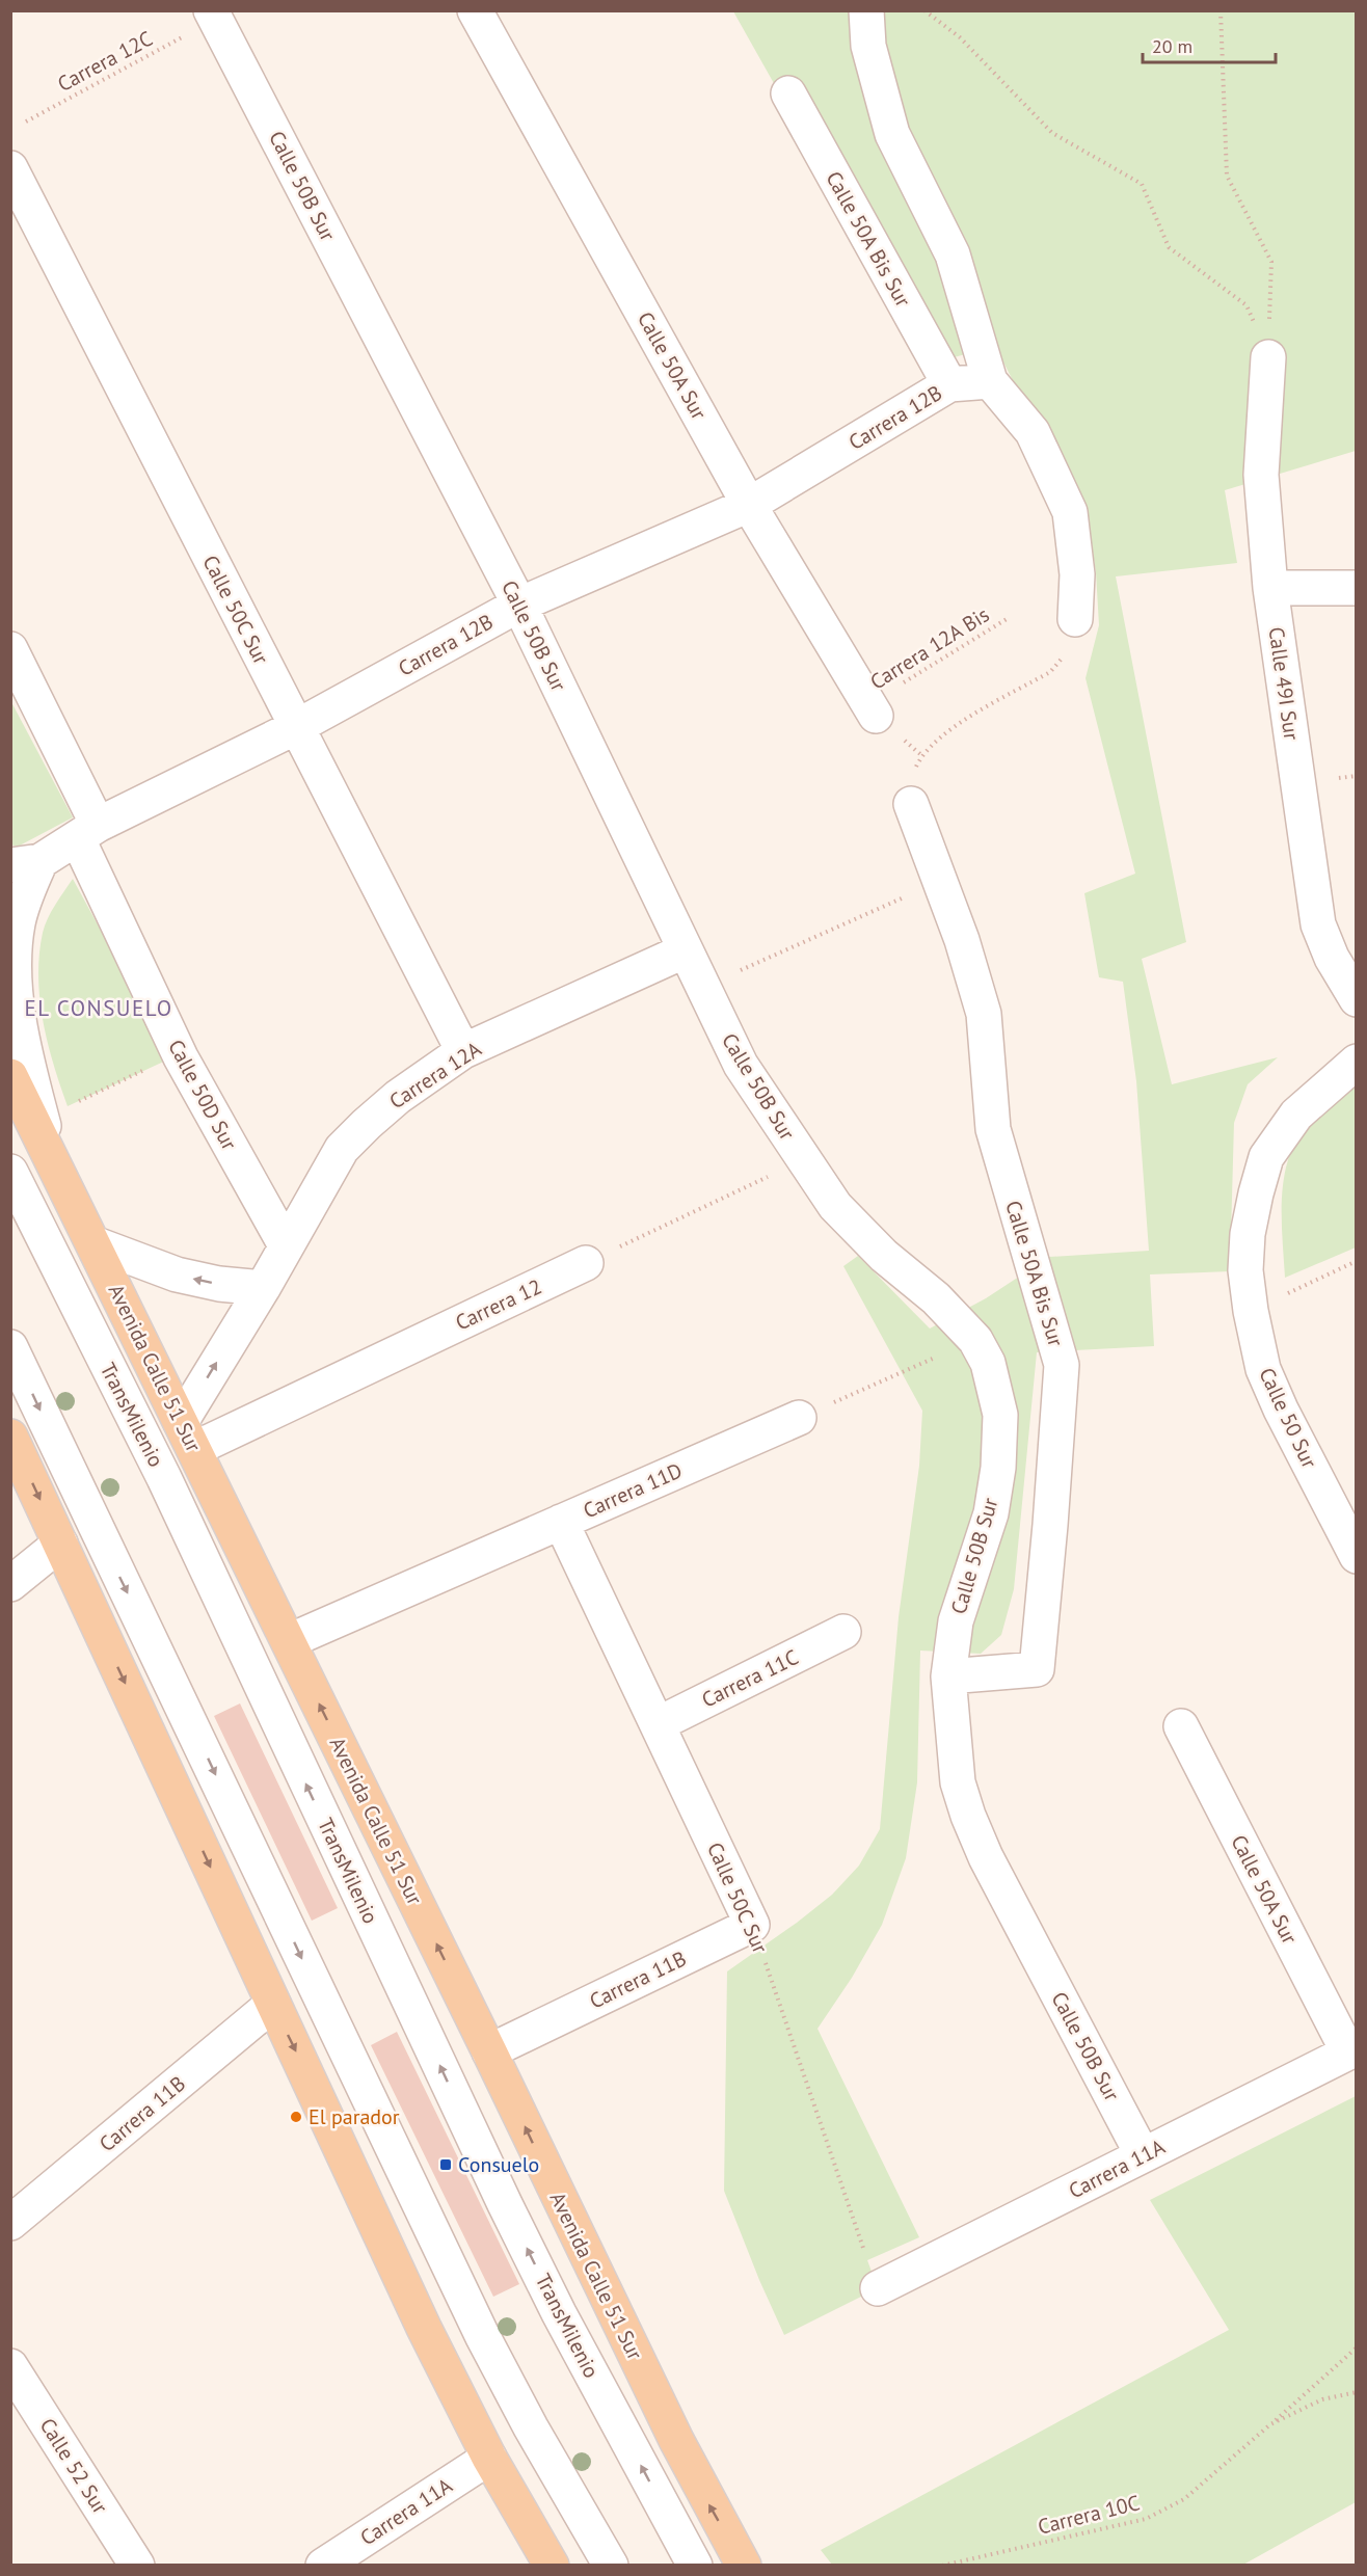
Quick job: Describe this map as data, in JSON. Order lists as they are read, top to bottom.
{
  "streets": {
    "main road": ["Avenida Calle 51 Sur"],
    "street": [
      "Calle 50B Sur",
      "Calle 50A Bis Sur",
      "Calle 50A Sur",
      "Carrera 12B",
      "Calle 50C Sur",
      "Calle 49I Sur",
      "Carrera 12A",
      "Calle 50D Sur",
      "Carrera 12",
      "TransMilenio",
      "Calle 50 Sur",
      "Carrera 11D",
      "Carrera 11C",
      "Carrera 11B",
      "Carrera 11A",
      "Calle 52 Sur"
    ],
    "path": ["Carrera 12C", "Carrera 12A Bis", "Carrera 10C"]
  },
  "crossings": [
    ["Carrera 12C", "Calle 50B Sur"],
    ["Calle 50B Sur", "Calle 50A Bis Sur"],
    ["Calle 50B Sur", "Carrera 12B"],
    ["Calle 50B Sur", "Carrera 12A"],
    ["Calle 50B Sur", "Carrera 11A"],
    ["Calle 50A Bis Sur", "Carrera 12B"],
    ["Calle 50A Sur", "Carrera 12B"],
    ["Calle 50A Sur", "Carrera 12A Bis"],
    ["Calle 50A Sur", "Carrera 11A"],
    ["Carrera 12B", "Calle 50C Sur"],
    ["Carrera 12B", "Calle 50D Sur"],
    ["Carrera 12B", "Avenida Calle 51 Sur"],
    ["Calle 50C Sur", "Carrera 12A"],
    ["Calle 50C Sur", "Carrera 11D"],
    ["Calle 50C Sur", "Carrera 11C"],
    ["Calle 50C Sur", "Carrera 11B"],
    ["Calle 50C Sur", "Carrera 11A"],
    ["Carrera 12A", "Calle 50D Sur"],
    ["Carrera 12A", "Carrera 12"],
    ["Carrera 12A", "Avenida Calle 51 Sur"],
    ["Carrera 12", "Avenida Calle 51 Sur"],
    ["Avenida Calle 51 Sur", "Carrera 11D"],
    ["Avenida Calle 51 Sur", "Carrera 11B"]
  ],
  "districts": ["EL CONSUELO"],
  "places": {
    "other": ["El parador"],
    "transit": ["Consuelo"]
  },
  "scale_bar": "20 m"
}
